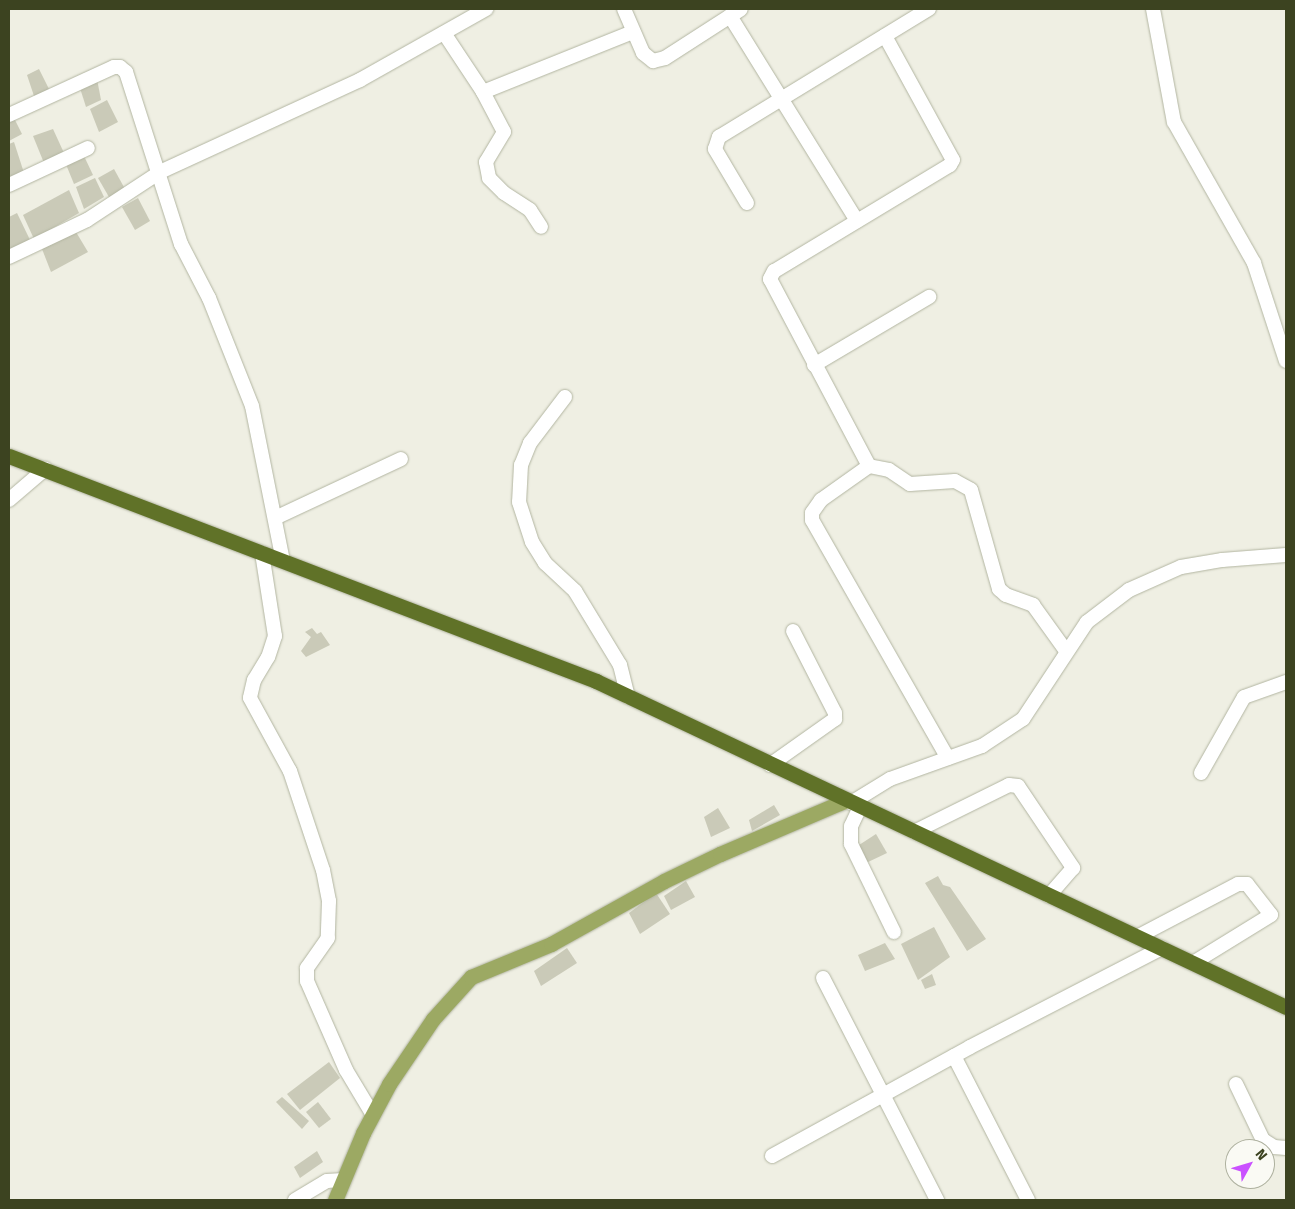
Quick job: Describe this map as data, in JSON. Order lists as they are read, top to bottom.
{
  "north": "top right"
}
